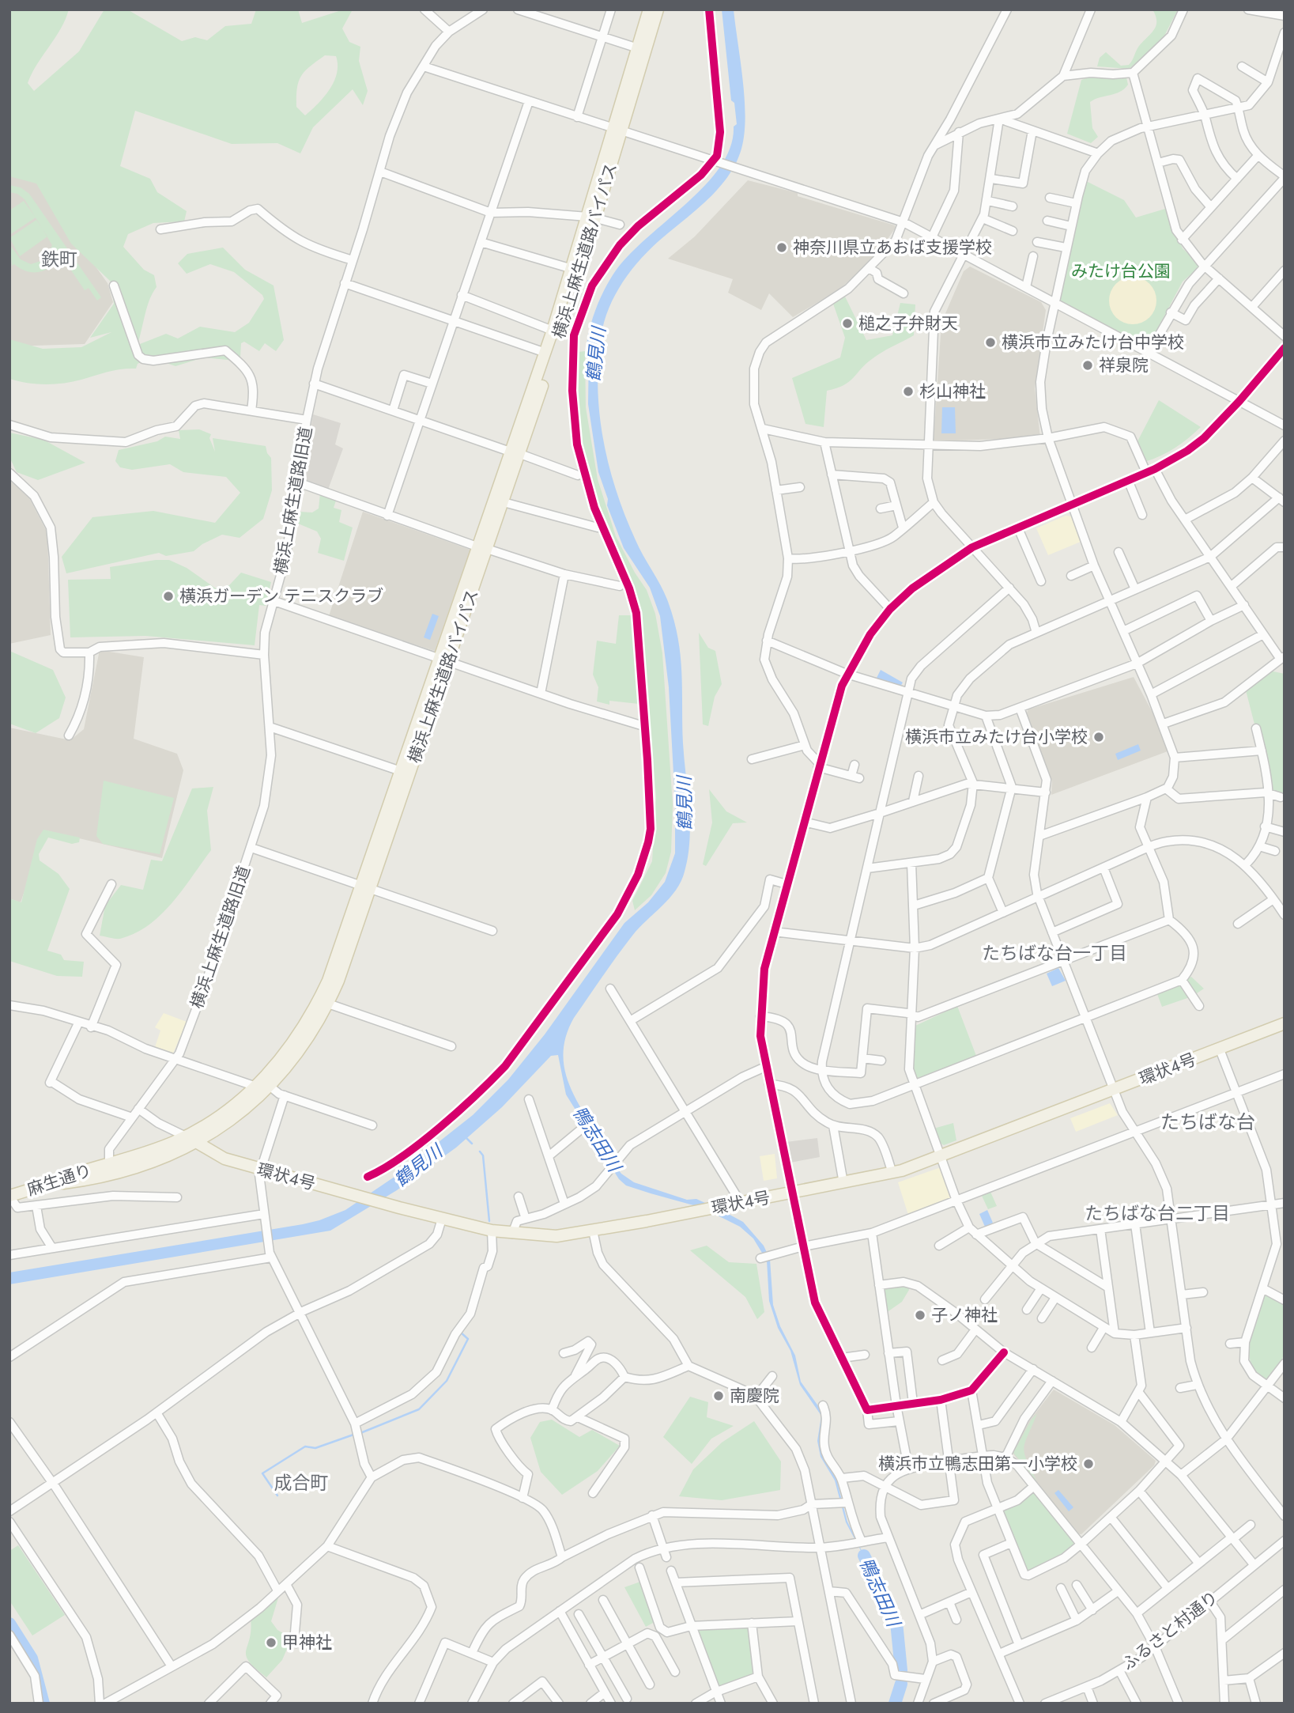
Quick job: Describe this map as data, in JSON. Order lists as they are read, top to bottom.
{
  "streets": {
    "main road": ["横浜上麻生道路バイパス", "環状4号", "麻生通り"],
    "street": ["横浜上麻生道路旧道", "ふるさと村通り"]
  },
  "crossings": [
    ["横浜上麻生道路バイパス", "横浜上麻生道路旧道"],
    ["横浜上麻生道路バイパス", "環状4号"],
    ["横浜上麻生道路バイパス", "麻生通り"],
    ["横浜上麻生道路旧道", "麻生通り"]
  ],
  "districts": [
    "鉄町",
    "たちばな台一丁目",
    "たちばな台",
    "たちばな台二丁目",
    "成合町"
  ],
  "water": ["鶴見川", "鴨志田川"],
  "parks": ["みたけ台公園"],
  "places": [
    "神奈川県立あおば支援学校",
    "槌之子弁財天",
    "横浜市立みたけ台中学校",
    "祥泉院",
    "杉山神社",
    "横浜ガーデン テニスクラブ",
    "横浜市立みたけ台小学校",
    "子ノ神社",
    "南慶院",
    "横浜市立鴨志田第一小学校",
    "甲神社"
  ]
}
